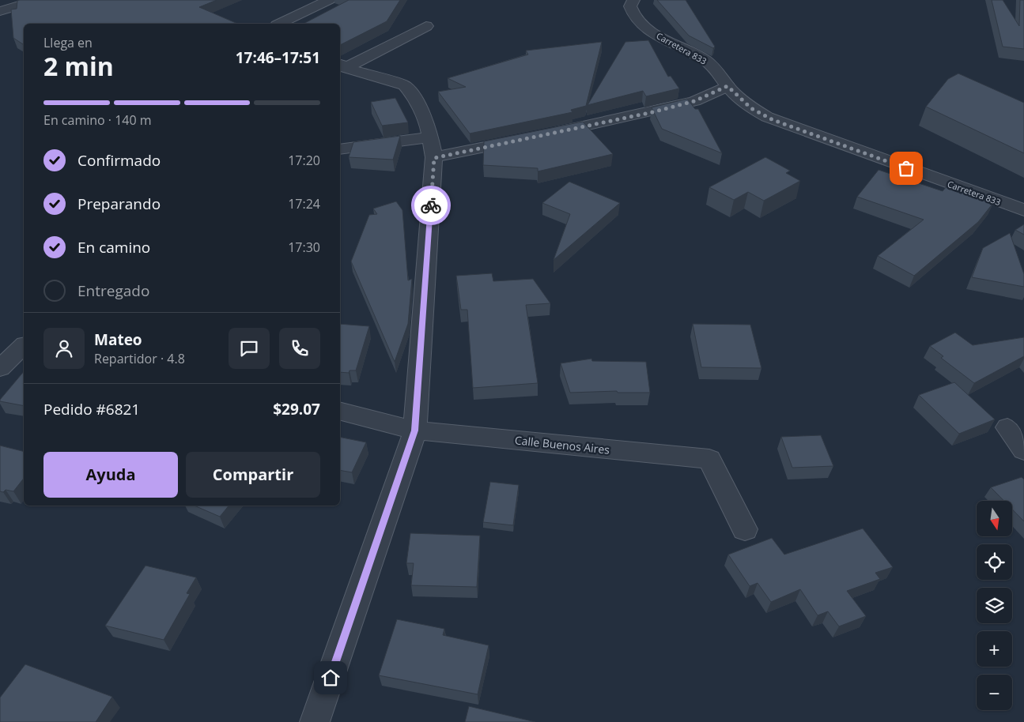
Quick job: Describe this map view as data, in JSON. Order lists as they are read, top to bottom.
{
  "streets": {
    "street": ["Carretera 833", "Calle Buenos Aires"]
  },
  "north": "bottom",
  "page": {
    "heading": ["2 min", "Llega en", "17:46–17:51"],
    "panel": [
      "Mateo",
      "Repartidor · 4.8",
      "Pedido #6821",
      "$29.07"
    ],
    "bar": "En camino · 140 m",
    "list": [
      ["Confirmado", "17:20"],
      ["Preparando", "17:24"],
      ["En camino", "17:30"],
      "Entregado"
    ],
    "buttons": ["Ayuda", "Compartir"],
    "map_buttons": ["+", "−"]
  }
}
